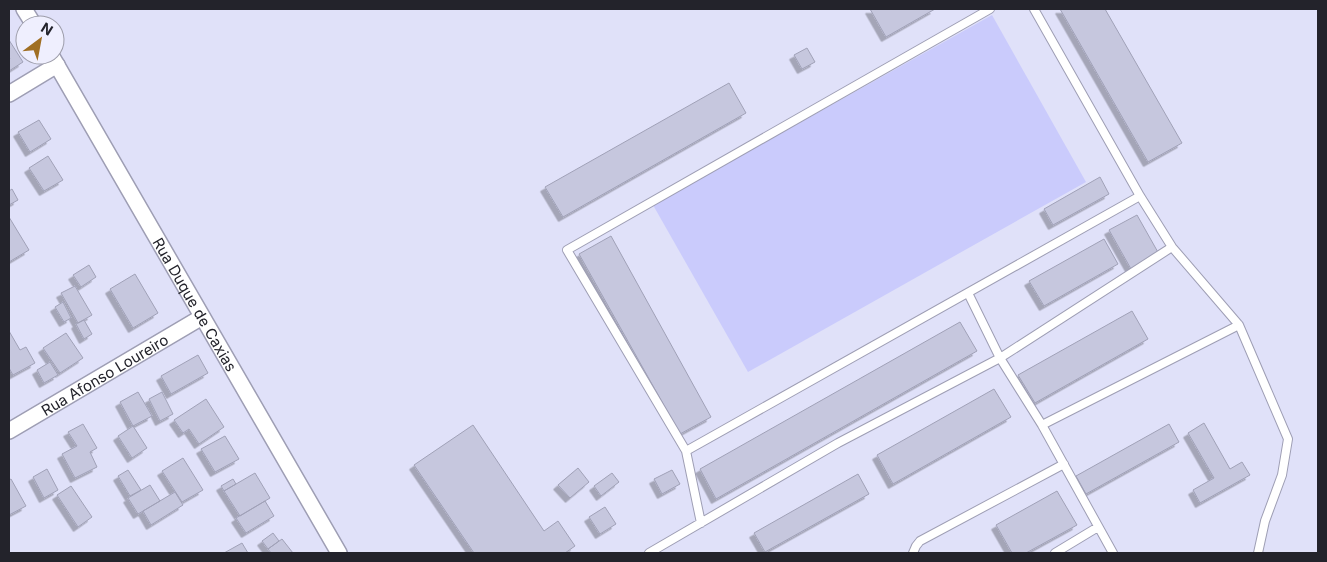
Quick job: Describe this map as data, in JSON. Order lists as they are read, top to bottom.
{
  "streets": {
    "street": ["Rua Duque de Caxias", "Rua Afonso Loureiro"]
  },
  "crossings": [
    ["Rua Duque de Caxias", "Rua Afonso Loureiro"]
  ],
  "north": "top right"
}
